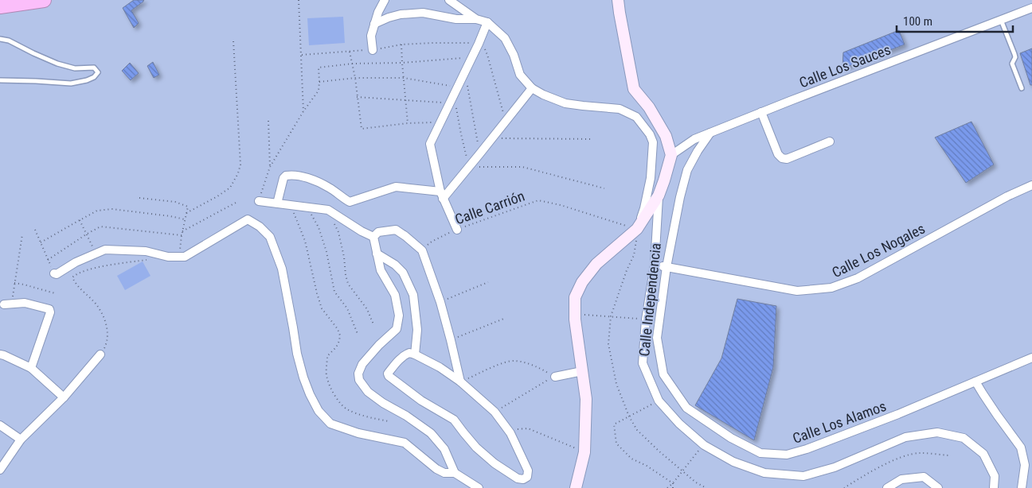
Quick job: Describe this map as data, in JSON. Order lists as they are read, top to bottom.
{
  "streets": {
    "street": [
      "Calle Los Sauces",
      "Calle Los Nogales",
      "Calle Independencia",
      "Calle Los Alamos"
    ],
    "path": ["Calle Carrión"]
  },
  "crossings": [
    ["Calle Los Sauces", "Calle Independencia"],
    ["Calle Los Sauces", "Calle Los Alamos"],
    ["Calle Los Nogales", "Calle Independencia"],
    ["Calle Los Nogales", "Calle Los Alamos"]
  ],
  "scale_bar": "100 m"
}
